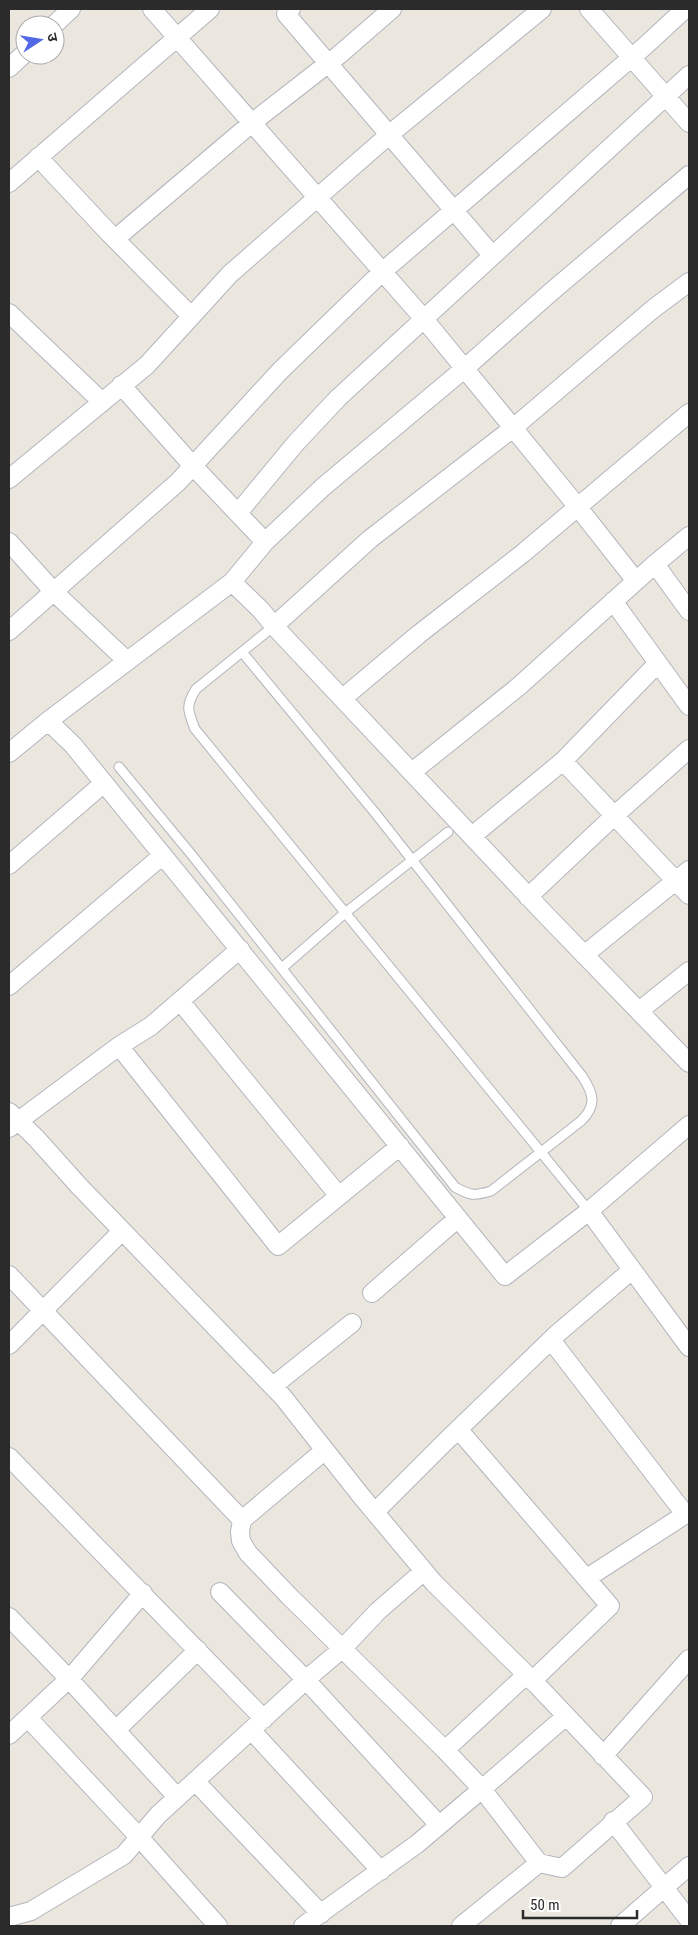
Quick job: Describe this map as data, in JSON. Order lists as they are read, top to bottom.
{
  "scale_bar": "50 m",
  "north": "right"
}
